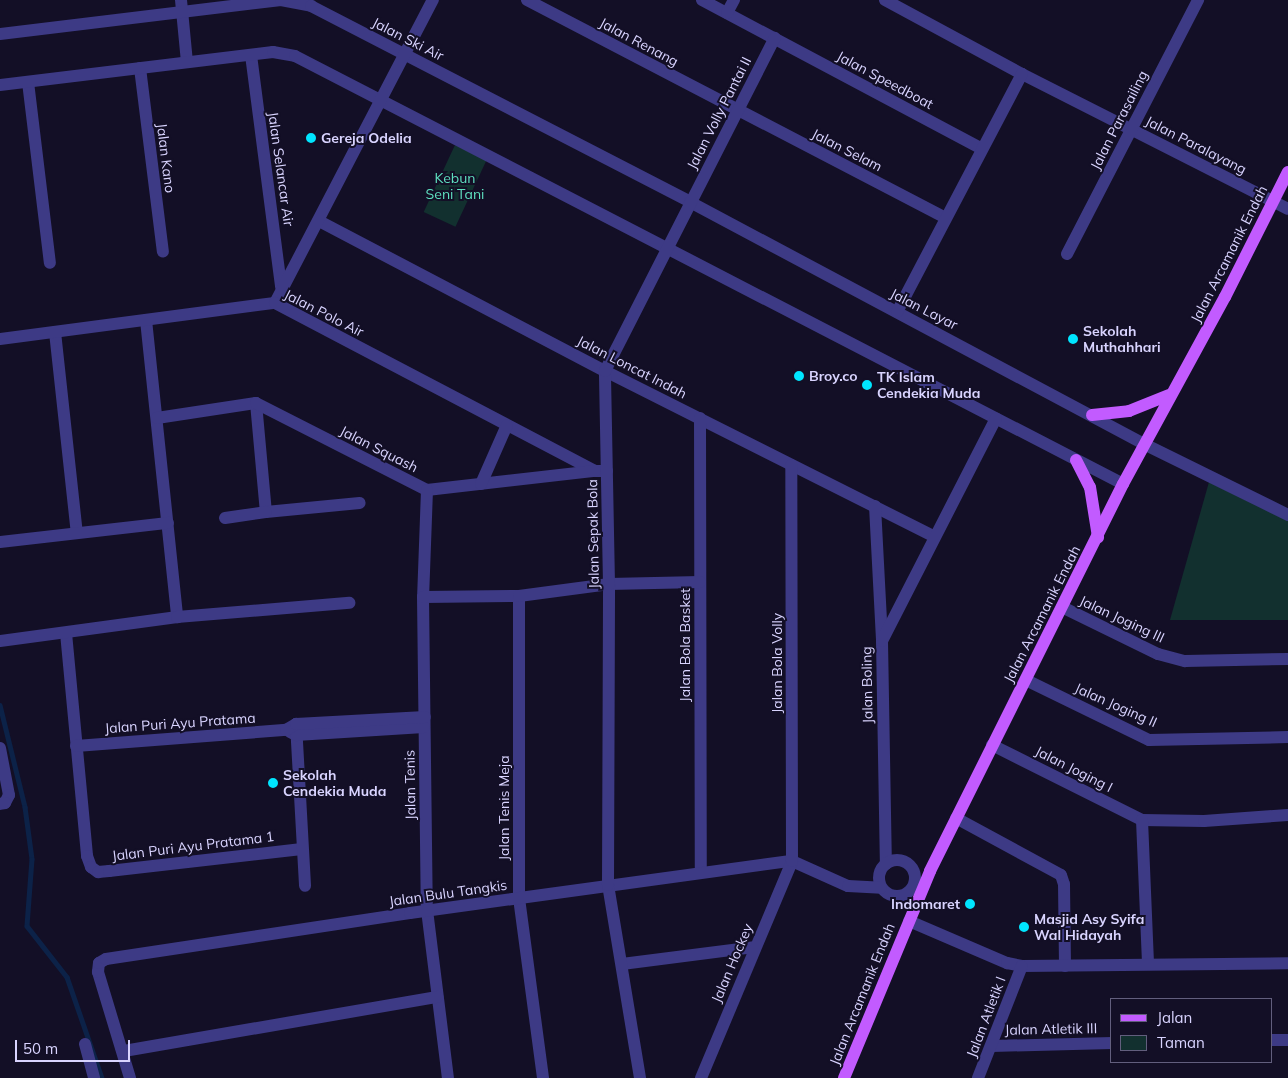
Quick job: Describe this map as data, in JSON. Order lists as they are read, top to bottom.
{
  "streets": {
    "main road": ["Jalan Arcamanik Endah"],
    "street": [
      "Jalan Ski Air",
      "Jalan Renang",
      "Jalan Speedboat",
      "Jalan Volly Pantai II",
      "Jalan Parasailing",
      "Jalan Paralayang",
      "Jalan Selam",
      "Jalan Kano",
      "Jalan Selancar Air",
      "Jalan Layar",
      "Jalan Polo Air",
      "Jalan Loncat Indah",
      "Jalan Squash",
      "Jalan Sepak Bola",
      "Jalan Joging III",
      "Jalan Bola Basket",
      "Jalan Bola Volly",
      "Jalan Boling",
      "Jalan Joging II",
      "Jalan Puri Ayu Pratama",
      "Jalan Joging I",
      "Jalan Tenis",
      "Jalan Tenis Meja",
      "Jalan Puri Ayu Pratama 1",
      "Jalan Bulu Tangkis",
      "Jalan Hockey",
      "Jalan Atletik I",
      "Jalan Atletik III"
    ]
  },
  "crossings": [
    ["Jalan Ski Air", "Jalan Volly Pantai II"],
    ["Jalan Ski Air", "Jalan Layar"],
    ["Jalan Ski Air", "Jalan Sepak Bola"],
    ["Jalan Renang", "Jalan Volly Pantai II"],
    ["Jalan Renang", "Jalan Selam"],
    ["Jalan Speedboat", "Jalan Volly Pantai II"],
    ["Jalan Volly Pantai II", "Jalan Selam"],
    ["Jalan Volly Pantai II", "Jalan Layar"],
    ["Jalan Volly Pantai II", "Jalan Sepak Bola"],
    ["Jalan Parasailing", "Jalan Paralayang"],
    ["Jalan Paralayang", "Jalan Arcamanik Endah"],
    ["Jalan Arcamanik Endah", "Jalan Layar"],
    ["Jalan Arcamanik Endah", "Jalan Joging III"],
    ["Jalan Arcamanik Endah", "Jalan Joging II"],
    ["Jalan Arcamanik Endah", "Jalan Joging I"],
    ["Jalan Layar", "Jalan Sepak Bola"],
    ["Jalan Polo Air", "Jalan Squash"],
    ["Jalan Polo Air", "Jalan Sepak Bola"],
    ["Jalan Loncat Indah", "Jalan Sepak Bola"],
    ["Jalan Loncat Indah", "Jalan Bola Basket"],
    ["Jalan Loncat Indah", "Jalan Bola Volly"],
    ["Jalan Loncat Indah", "Jalan Boling"],
    ["Jalan Squash", "Jalan Sepak Bola"],
    ["Jalan Squash", "Jalan Tenis"],
    ["Jalan Sepak Bola", "Jalan Bulu Tangkis"],
    ["Jalan Bola Basket", "Jalan Bulu Tangkis"],
    ["Jalan Bola Volly", "Jalan Bulu Tangkis"],
    ["Jalan Bola Volly", "Jalan Hockey"],
    ["Jalan Puri Ayu Pratama", "Jalan Tenis"],
    ["Jalan Puri Ayu Pratama", "Jalan Puri Ayu Pratama 1"],
    ["Jalan Tenis", "Jalan Bulu Tangkis"],
    ["Jalan Tenis Meja", "Jalan Bulu Tangkis"],
    ["Jalan Bulu Tangkis", "Jalan Hockey"],
    ["Jalan Atletik I", "Jalan Atletik III"]
  ],
  "parks": ["Kebun Seni Tani"],
  "places": [
    "Gereja Odelia",
    "Sekolah Muthahhari",
    "Broy.co",
    "TK Islam Cendekia Muda",
    "Sekolah Cendekia Muda",
    "Indomaret",
    "Masjid Asy Syifa Wal Hidayah"
  ],
  "legend": ["Jalan", "Taman"],
  "scale_bar": "50 m"
}
